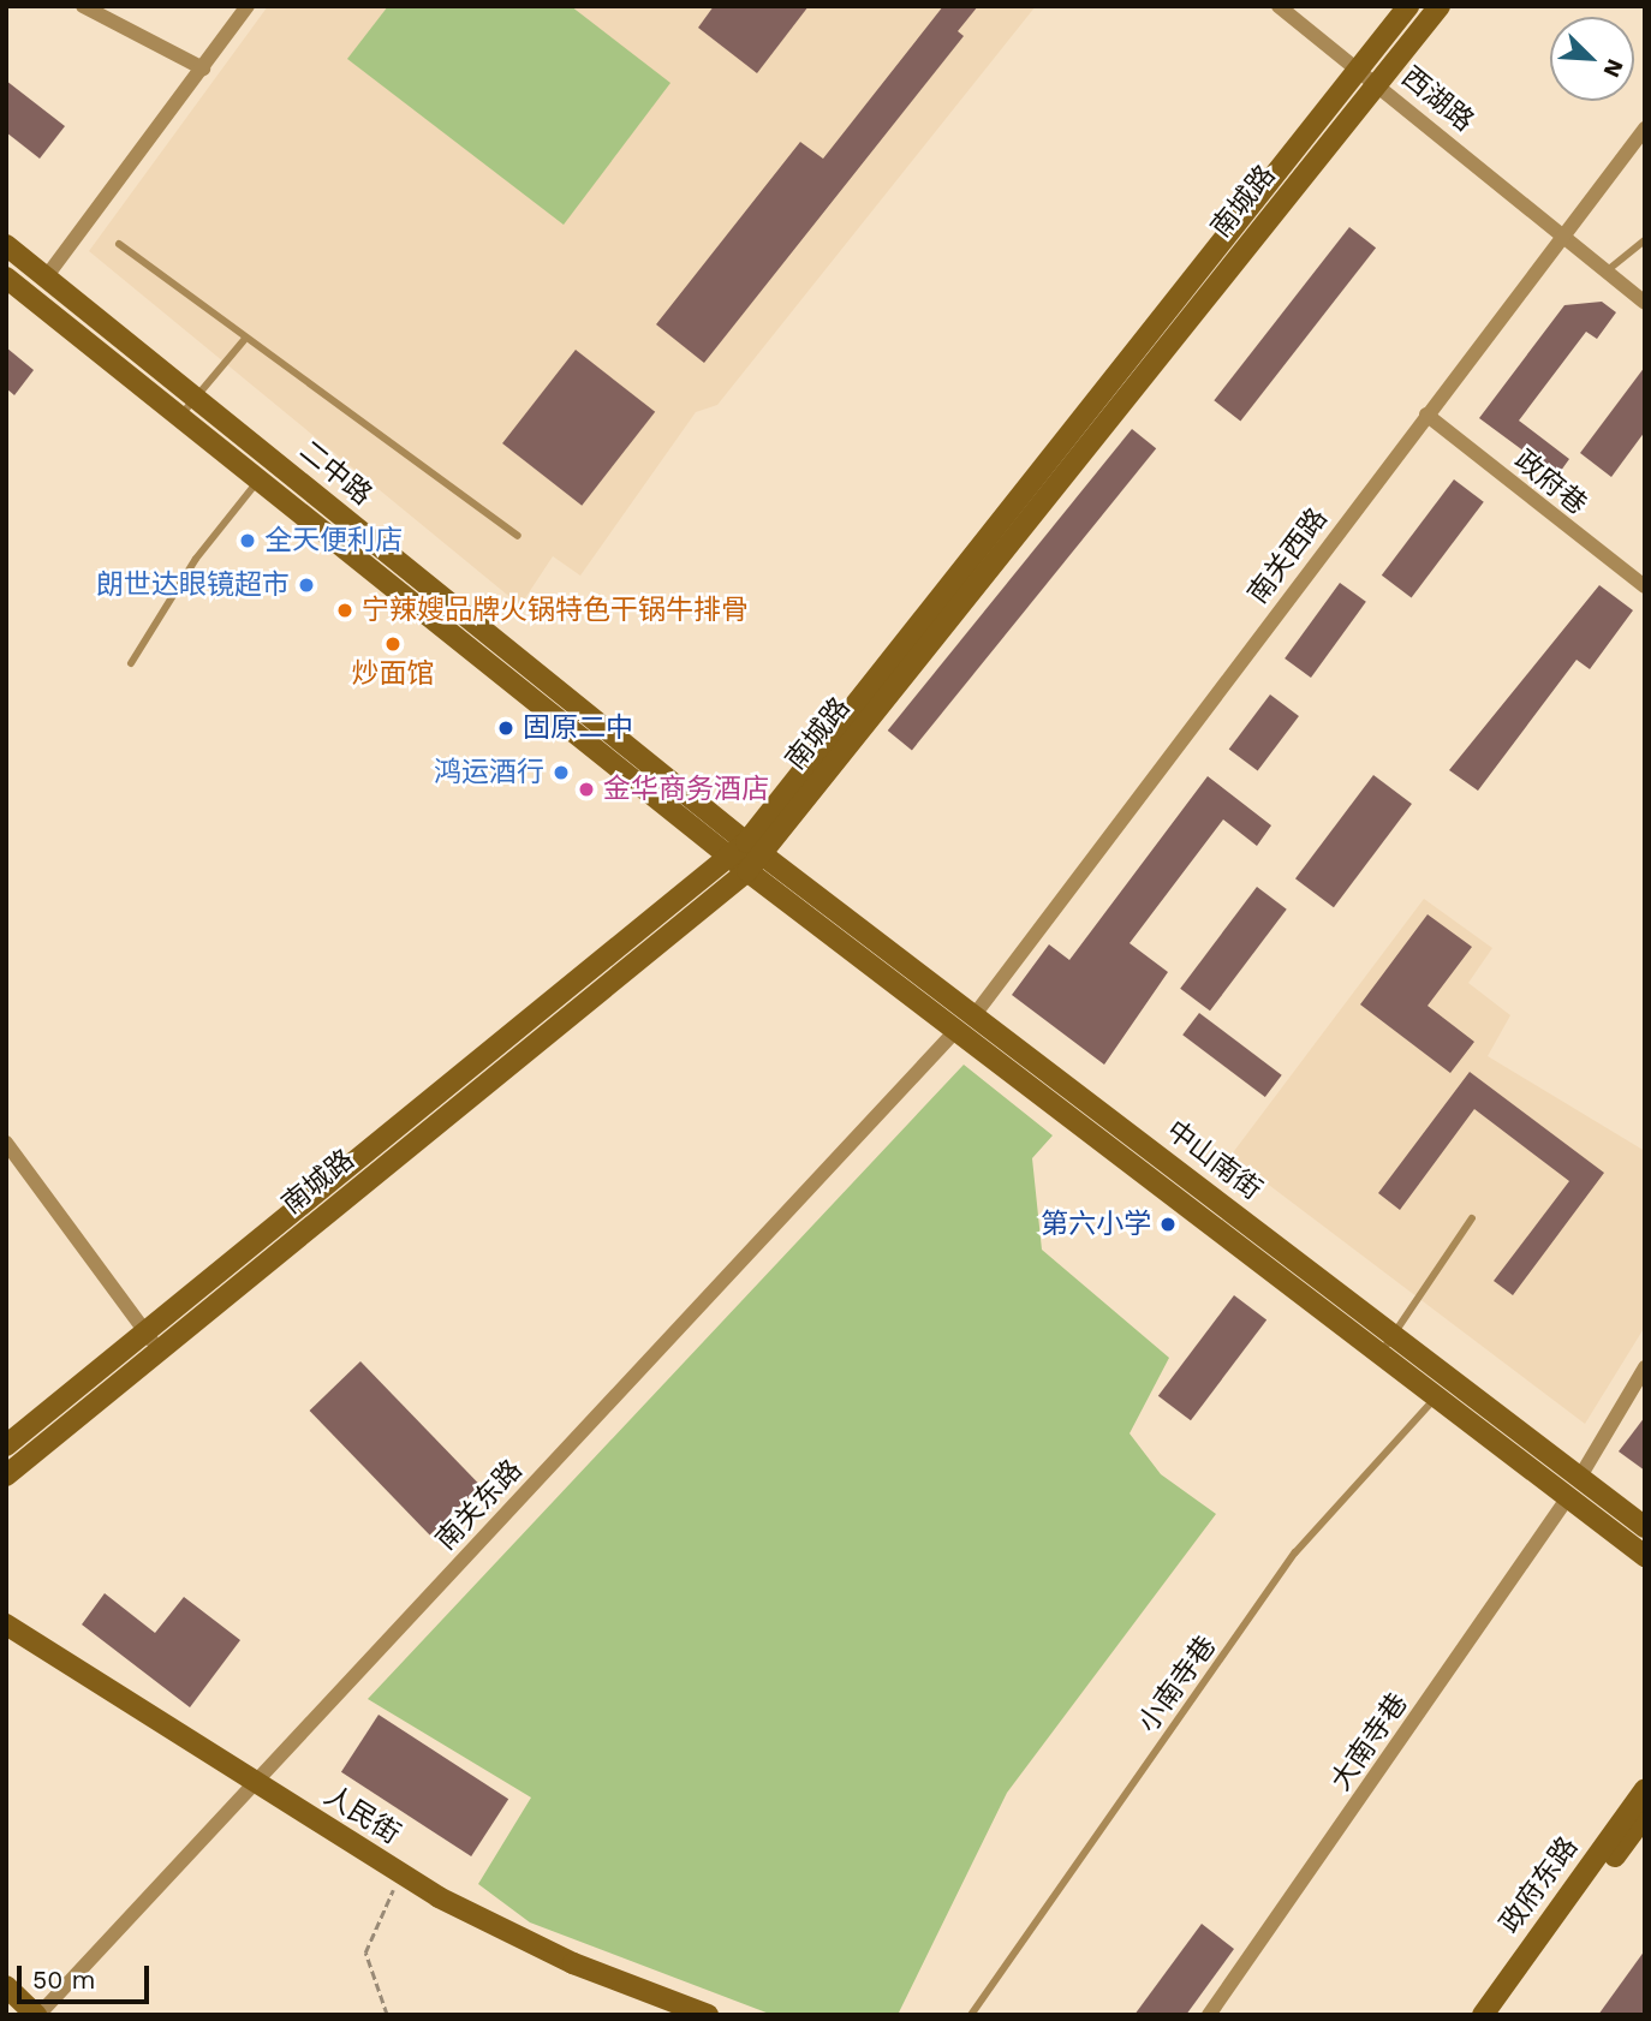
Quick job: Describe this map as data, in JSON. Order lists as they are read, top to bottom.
{
  "streets": {
    "main road": [
      "南城路",
      "二中路",
      "中山南街",
      "人民街",
      "政府东路"
    ],
    "street": [
      "西湖路",
      "政府巷",
      "南关西路",
      "南关东路",
      "大南寺巷"
    ],
    "lane": ["小南寺巷"]
  },
  "crossings": [
    ["西湖路", "南城路"],
    ["西湖路", "南关西路"],
    ["南城路", "二中路"],
    ["南城路", "中山南街"],
    ["二中路", "中山南街"],
    ["政府巷", "南关西路"],
    ["南关西路", "中山南街"],
    ["中山南街", "南关东路"],
    ["中山南街", "小南寺巷"],
    ["中山南街", "大南寺巷"],
    ["南关东路", "人民街"]
  ],
  "places": [
    "全天便利店",
    "朗世达眼镜超市",
    "宁辣嫂品牌火锅特色干锅牛排骨",
    "炒面馆",
    "固原二中",
    "鸿运酒行",
    "金华商务酒店",
    "第六小学"
  ],
  "scale_bar": "50 m",
  "north": "bottom right"
}
